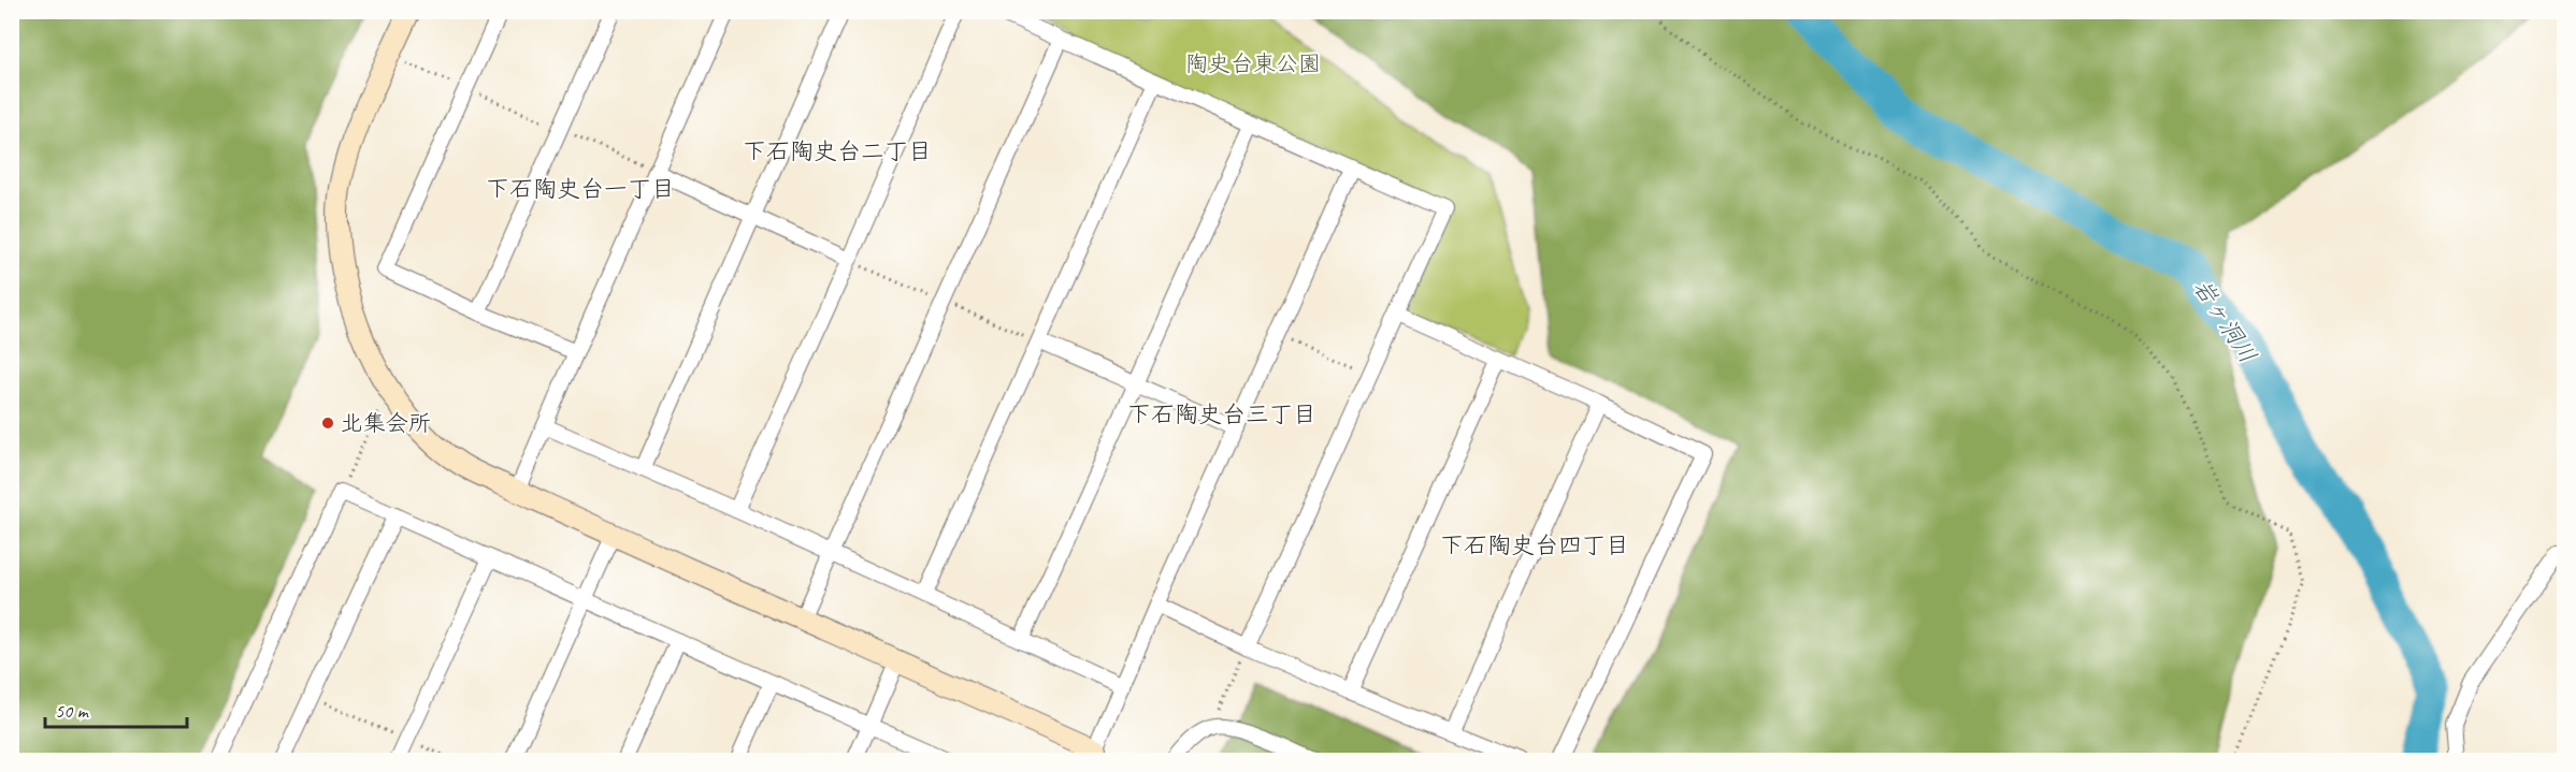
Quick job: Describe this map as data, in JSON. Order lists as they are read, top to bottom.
{
  "districts": [
    "下石陶史台二丁目",
    "下石陶史台一丁目",
    "下石陶史台三丁目",
    "下石陶史台四丁目"
  ],
  "water": ["岩ヶ洞川"],
  "parks": ["陶史台東公園"],
  "places": ["北集会所"],
  "scale_bar": "50 m"
}
